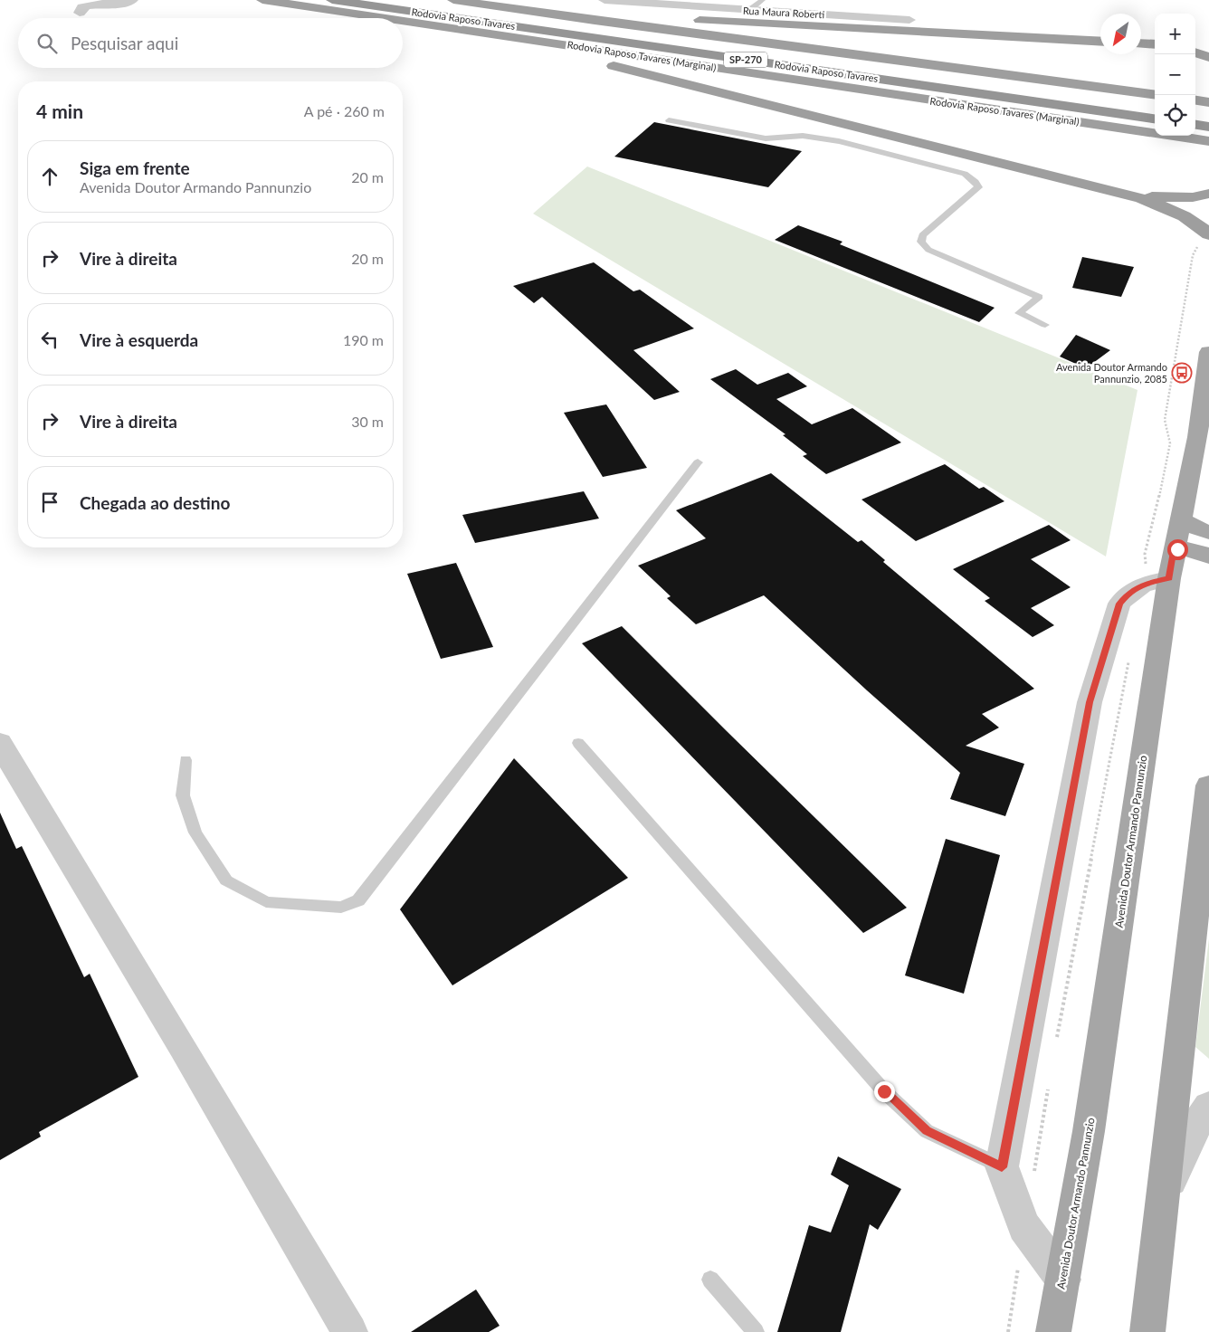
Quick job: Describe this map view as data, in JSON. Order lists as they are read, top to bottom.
{
  "streets": {
    "highway": ["Rodovia Raposo Tavares", "Rodovia Raposo Tavares (Marginal)", "SP-270"],
    "main road": ["Avenida Doutor Armando Pannunzio"],
    "street": ["Rua Maura Roberti"]
  },
  "places": {
    "bus stop": ["Avenida Doutor Armando Pannunzio, 2085"]
  },
  "north": "bottom left",
  "page": {
    "map_buttons": ["+", "−"],
    "search": "Pesquisar aqui",
    "heading": ["4 min", "A pé · 260 m"],
    "list": [
      ["Siga em frente", "Avenida Doutor Armando Pannunzio", "20 m"],
      ["Vire à direita", "20 m"],
      ["Vire à esquerda", "190 m"],
      ["Vire à direita", "30 m"],
      "Chegada ao destino"
    ]
  }
}
